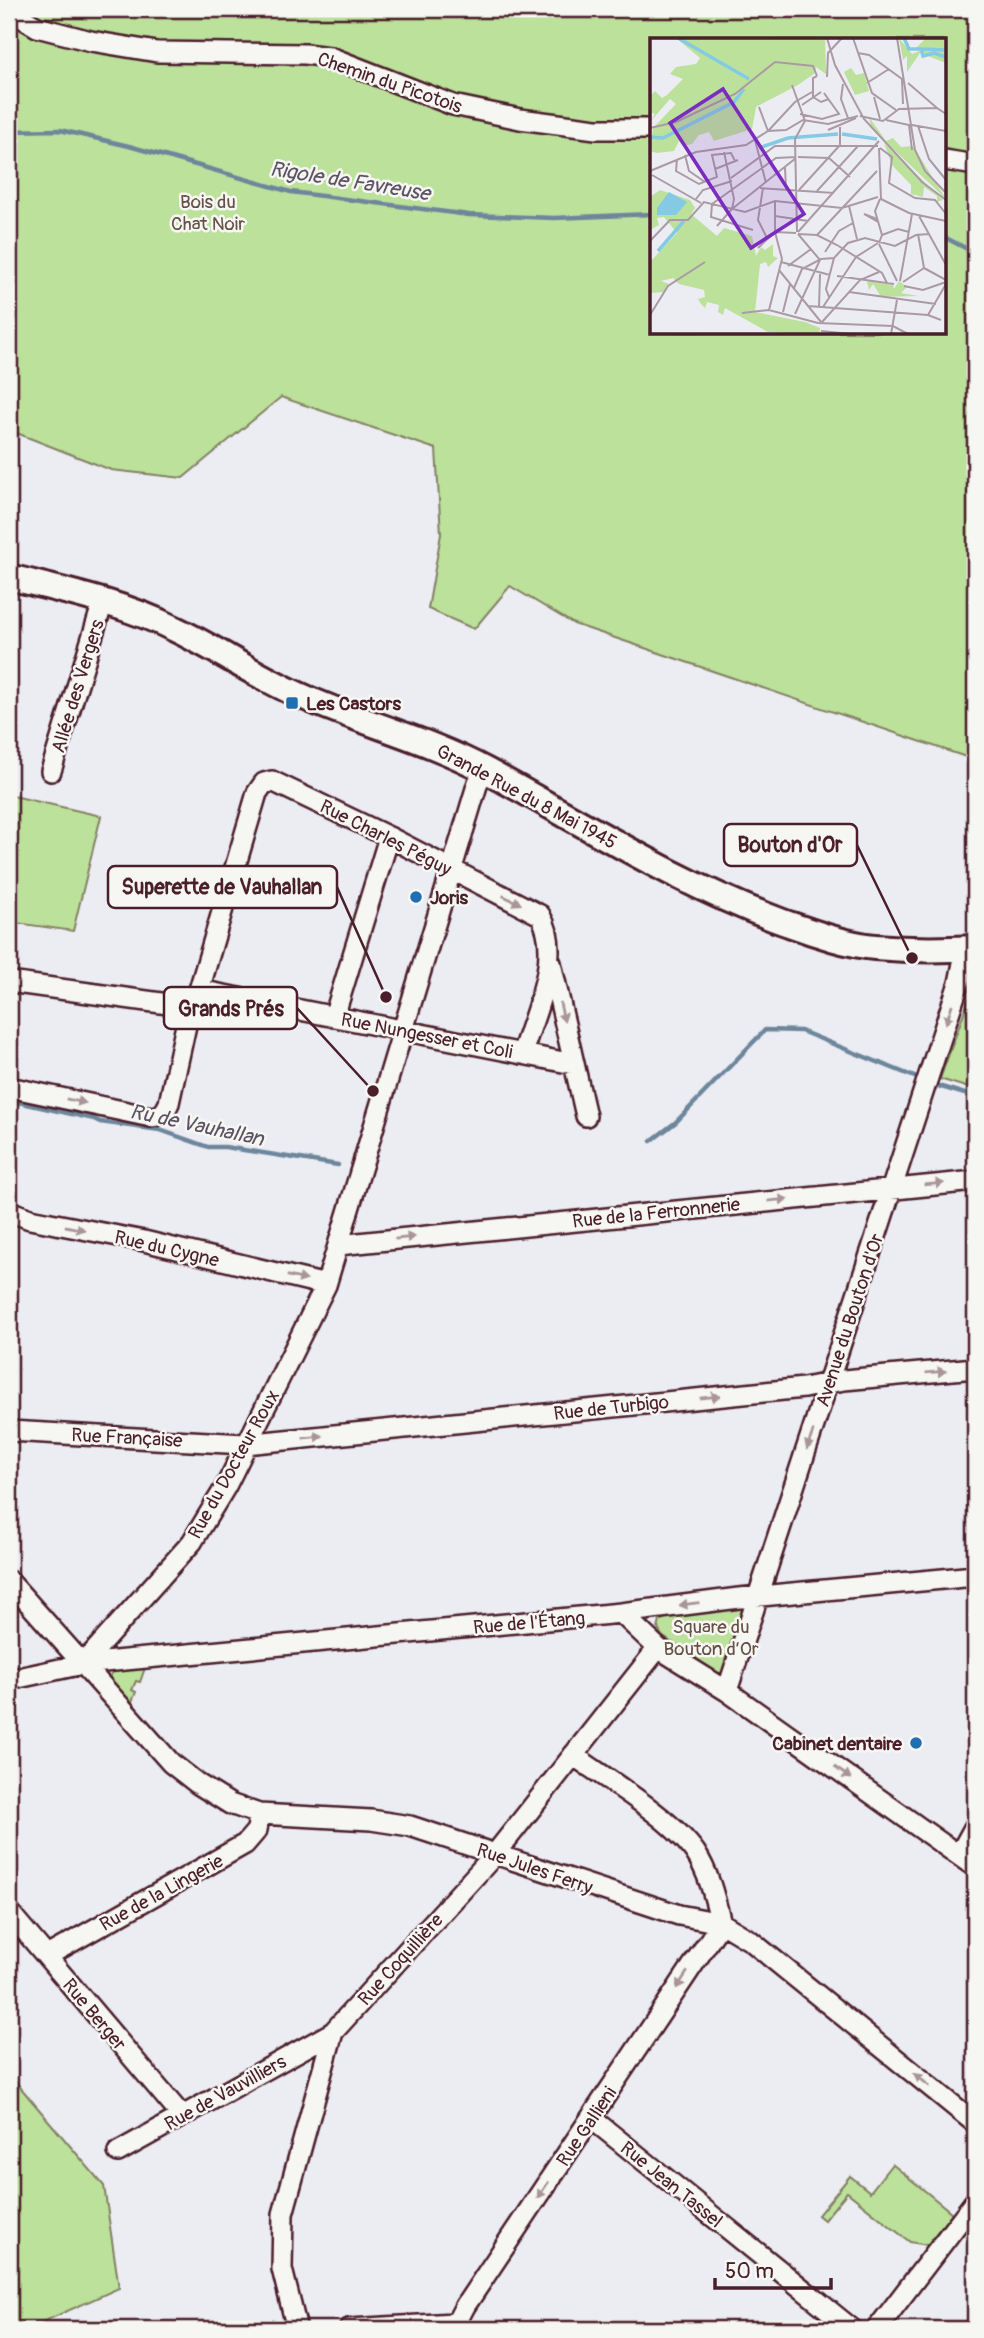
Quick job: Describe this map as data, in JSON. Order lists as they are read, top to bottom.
{
  "streets": {
    "main road": ["Grande Rue du 8 Mai 1945"],
    "street": [
      "Chemin du Picotois",
      "Allée des Vergers",
      "Rue Charles Péguy",
      "Rue Nungesser et Coli",
      "Rue de la Ferronnerie",
      "Rue du Cygne",
      "Avenue du Bouton d'Or",
      "Rue de Turbigo",
      "Rue Française",
      "Rue du Docteur Roux",
      "Rue de l'Étang",
      "Rue Jules Ferry",
      "Rue de la Lingerie",
      "Rue Coquillière",
      "Rue Berger",
      "Rue de Vauvilliers",
      "Rue Gallieni",
      "Rue Jean Tassel"
    ]
  },
  "crossings": [
    ["Allée des Vergers", "Grande Rue du 8 Mai 1945"],
    ["Grande Rue du 8 Mai 1945", "Avenue du Bouton d'Or"],
    ["Grande Rue du 8 Mai 1945", "Rue du Docteur Roux"],
    ["Rue Charles Péguy", "Rue Nungesser et Coli"],
    ["Rue Charles Péguy", "Rue du Docteur Roux"],
    ["Rue Nungesser et Coli", "Rue du Docteur Roux"],
    ["Rue de la Ferronnerie", "Avenue du Bouton d'Or"],
    ["Rue de la Ferronnerie", "Rue du Docteur Roux"],
    ["Rue du Cygne", "Rue du Docteur Roux"],
    ["Avenue du Bouton d'Or", "Rue de Turbigo"],
    ["Avenue du Bouton d'Or", "Rue de l'Étang"],
    ["Rue de Turbigo", "Rue Française"],
    ["Rue de Turbigo", "Rue du Docteur Roux"],
    ["Rue Française", "Rue du Docteur Roux"],
    ["Rue du Docteur Roux", "Rue de l'Étang"],
    ["Rue du Docteur Roux", "Rue Jules Ferry"],
    ["Rue de l'Étang", "Rue Jules Ferry"],
    ["Rue Jules Ferry", "Rue de la Lingerie"],
    ["Rue Jules Ferry", "Rue Coquillière"],
    ["Rue Jules Ferry", "Rue Gallieni"],
    ["Rue de la Lingerie", "Rue Berger"],
    ["Rue Coquillière", "Rue de Vauvilliers"],
    ["Rue Berger", "Rue de Vauvilliers"],
    ["Rue Gallieni", "Rue Jean Tassel"]
  ],
  "one_way": [
    "Rue de la Ferronnerie",
    "Rue du Cygne",
    "Avenue du Bouton d'Or",
    "Rue de Turbigo",
    "Rue Gallieni"
  ],
  "water": ["Rigole de Favreuse", "Ru de Vauhallan"],
  "parks": ["Bois du Chat Noir", "Square du Bouton d’Or"],
  "places": {
    "transit": ["Les Castors"],
    "other": [
      "Joris",
      "Bouton d'Or",
      "Superette de Vauhallan",
      "Grands Prés",
      "Cabinet dentaire"
    ]
  },
  "scale_bar": "50 m"
}
